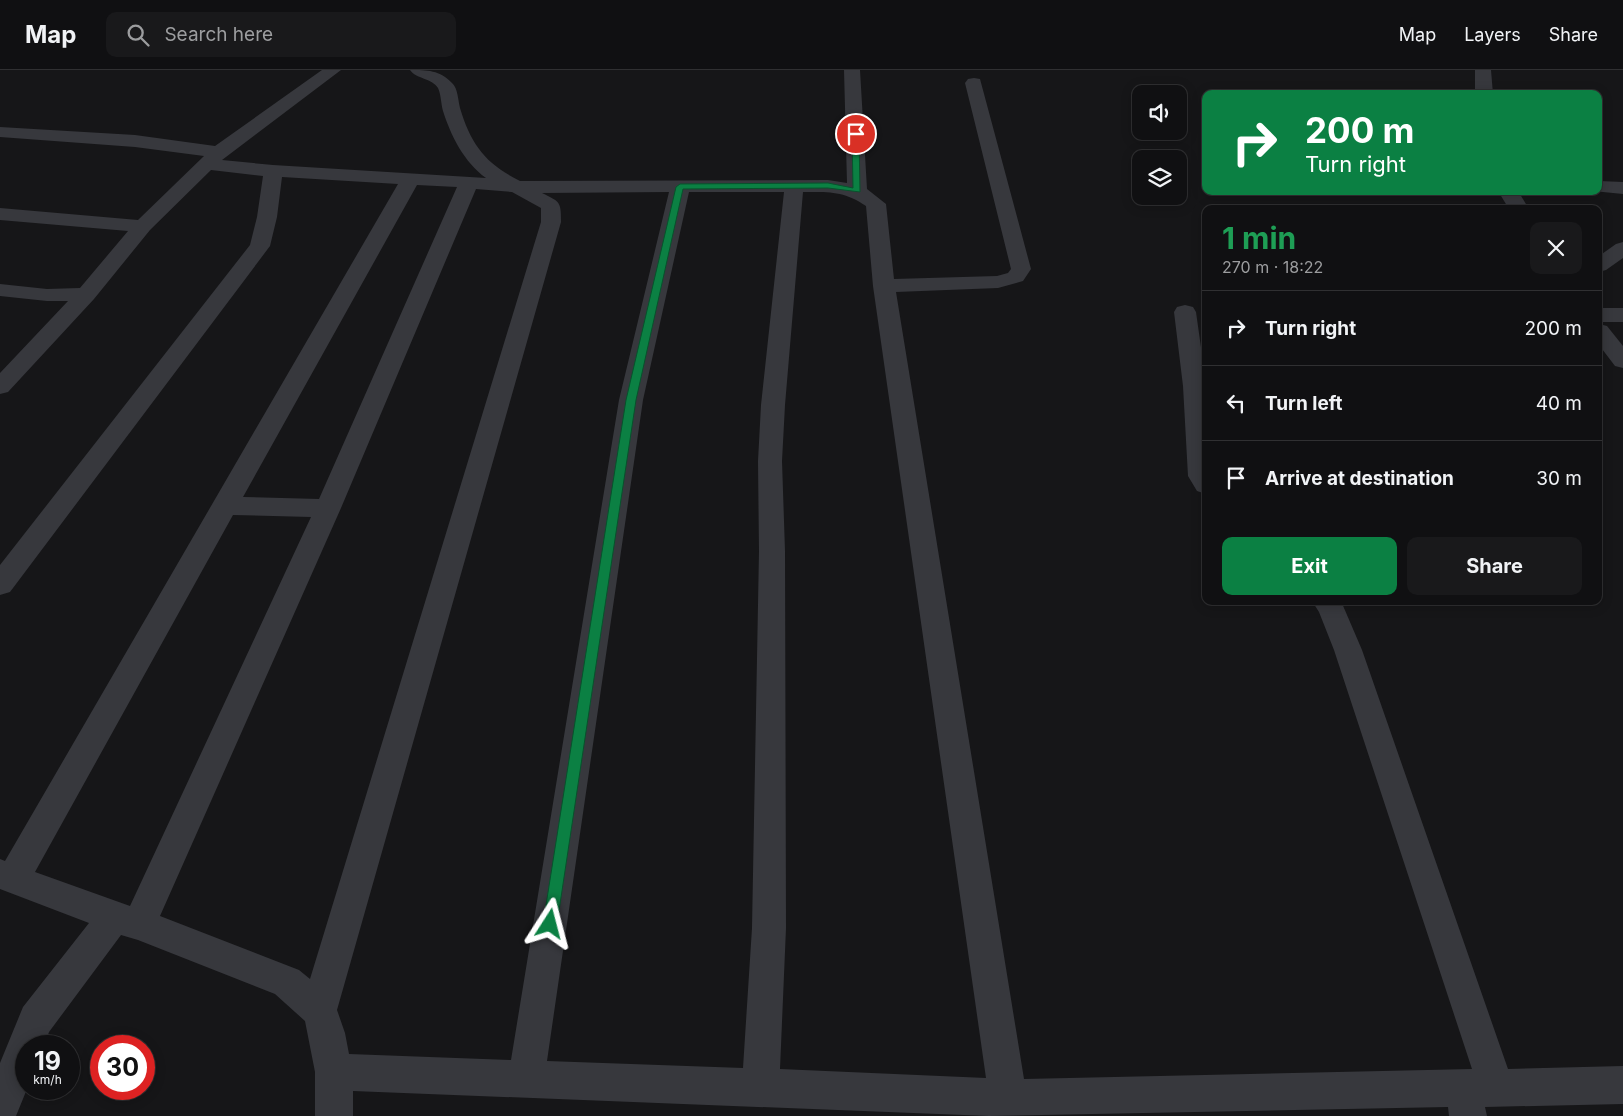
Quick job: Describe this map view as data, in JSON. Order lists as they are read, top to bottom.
{
  "page": {
    "header": "Map",
    "search": "Search here",
    "nav": ["Map", "Layers", "Share"],
    "turn": ["200 m", "Turn right"],
    "heading": ["1 min", "270 m · 18:22"],
    "list": [
      {
        "name": "Turn right",
        "value": "200 m"
      },
      {
        "name": "Turn left",
        "value": "40 m"
      },
      {
        "name": "Arrive at destination",
        "value": "30 m"
      }
    ],
    "buttons": ["Exit", "Share"],
    "speed": "19 km/h",
    "limit": "30"
  }
}
